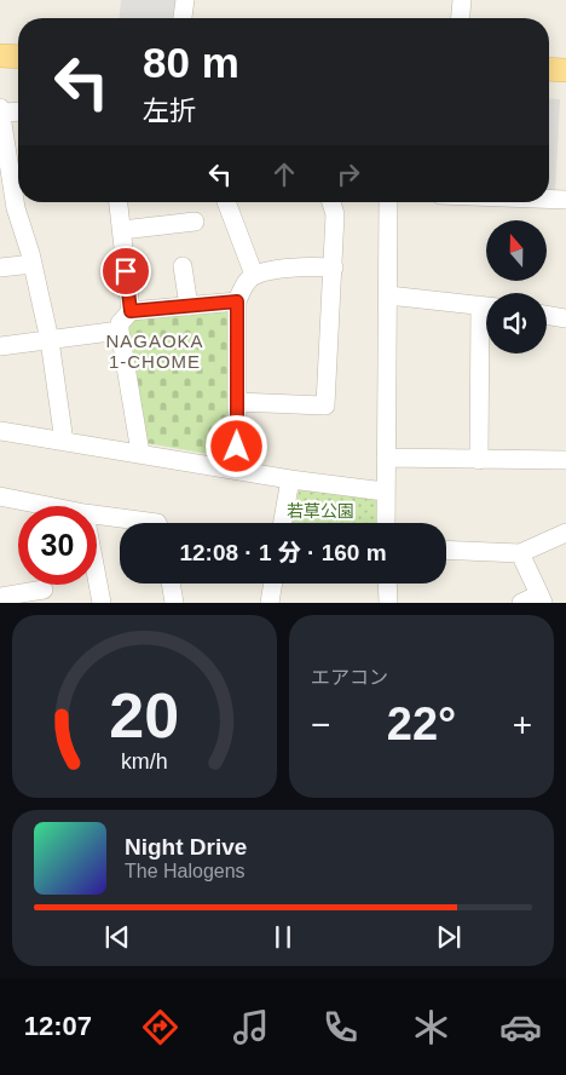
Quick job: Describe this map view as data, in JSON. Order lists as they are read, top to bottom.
{
  "districts": ["NAGAOKA 1-CHOME"],
  "parks": ["若草公園"],
  "north": "top",
  "page": {
    "turn": ["80 m", "左折"],
    "limit": "30",
    "trip": "12:08 · 1 分 · 160 m",
    "tile": "エアコン",
    "heat": ["−", "22°", "+"],
    "song": ["Night Drive", "The Halogens"],
    "tabs": "12:07",
    "gauge": ["20", "km/h"]
  }
}
